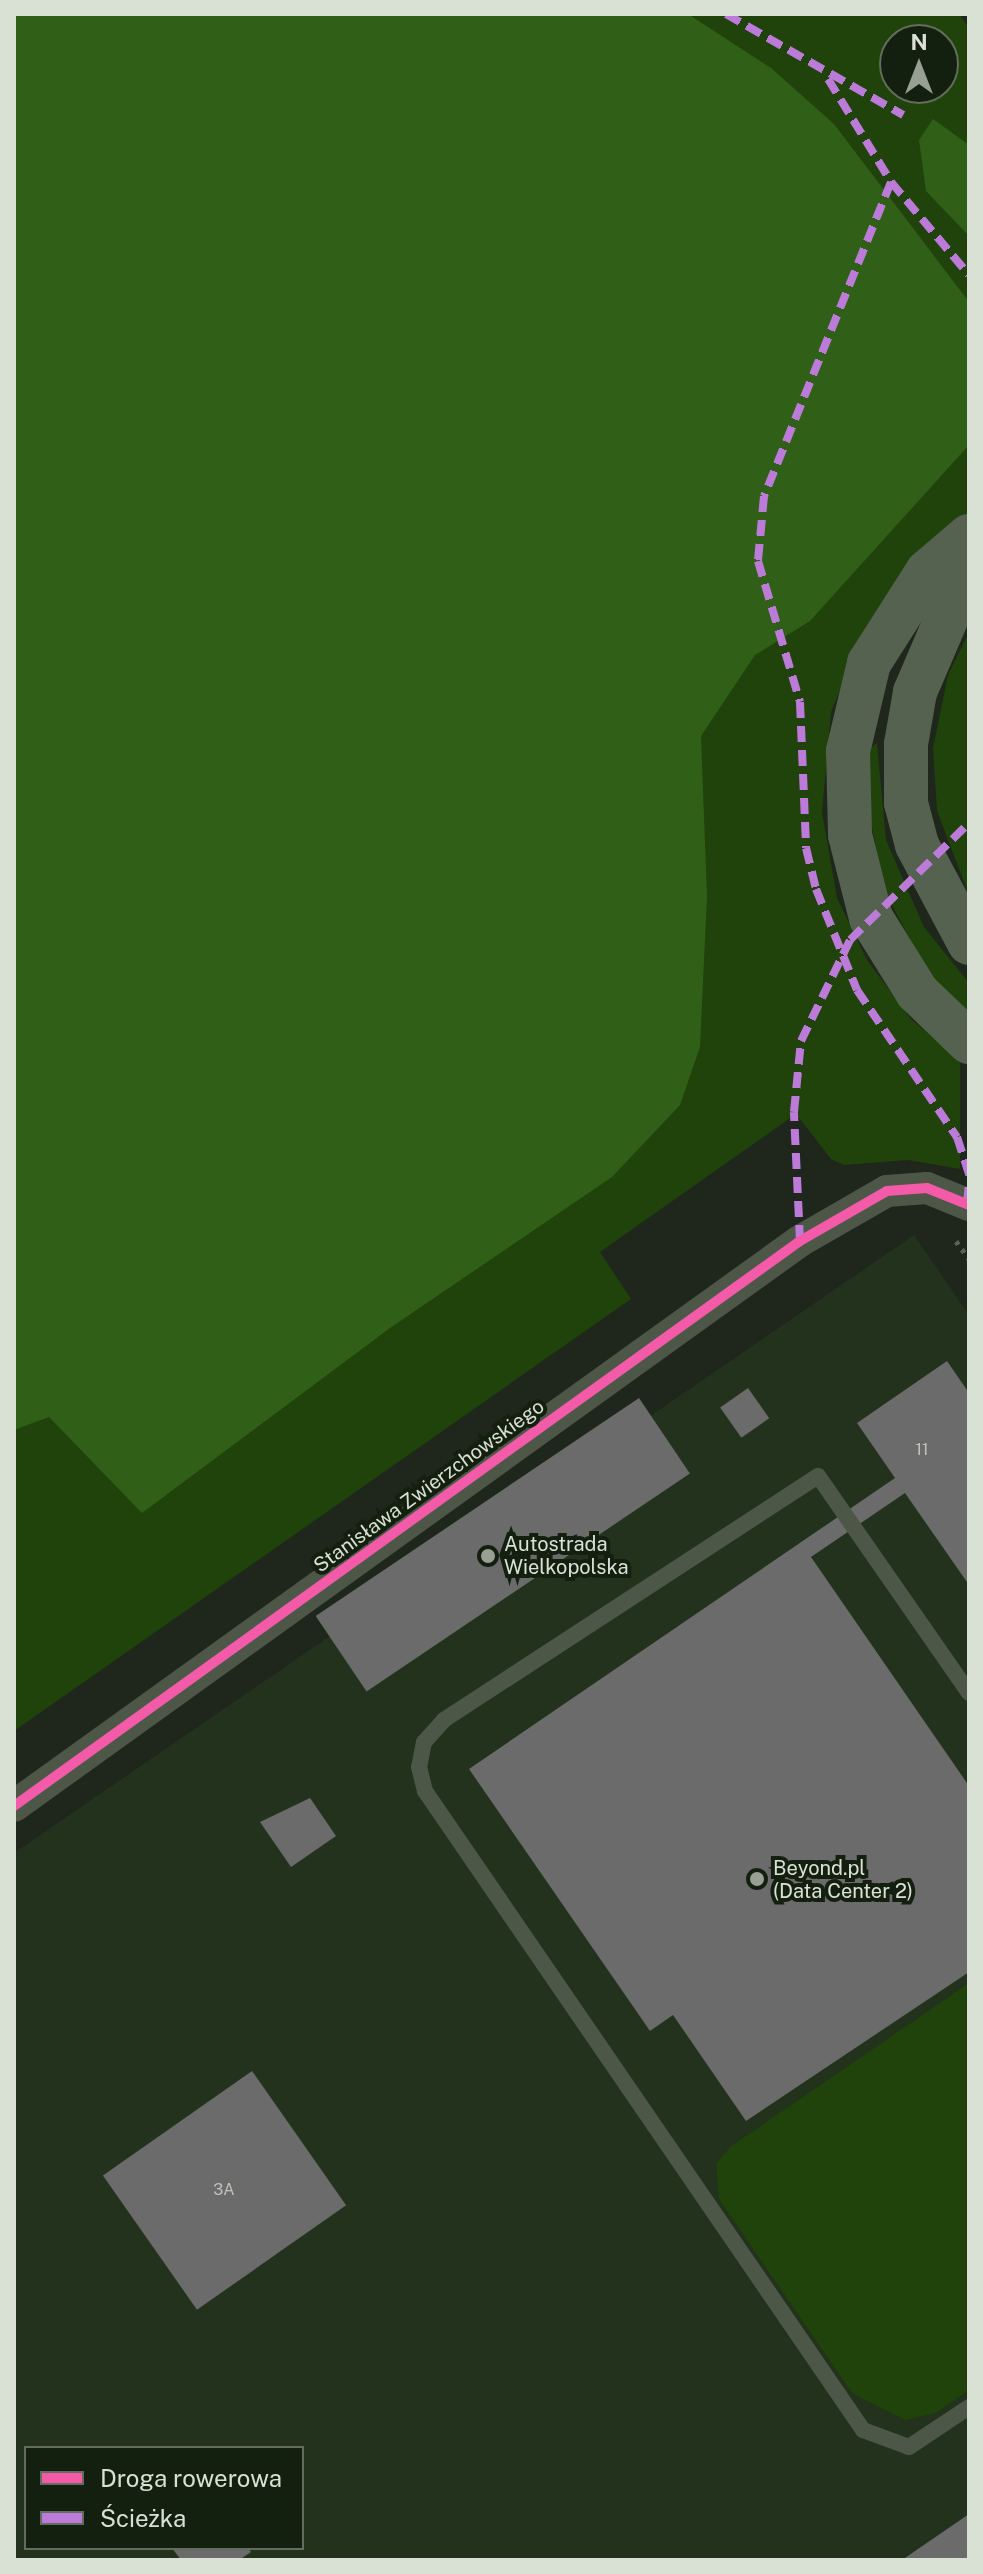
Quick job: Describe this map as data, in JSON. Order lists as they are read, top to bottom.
{
  "streets": {
    "street": ["Stanisława Zwierzchowskiego"]
  },
  "places": ["Autostrada Wielkopolska", "Beyond.pl (Data Center 2)"],
  "house_numbers": ["11", "3A"],
  "legend": ["Droga rowerowa", "Ścieżka"],
  "north": "top"
}
